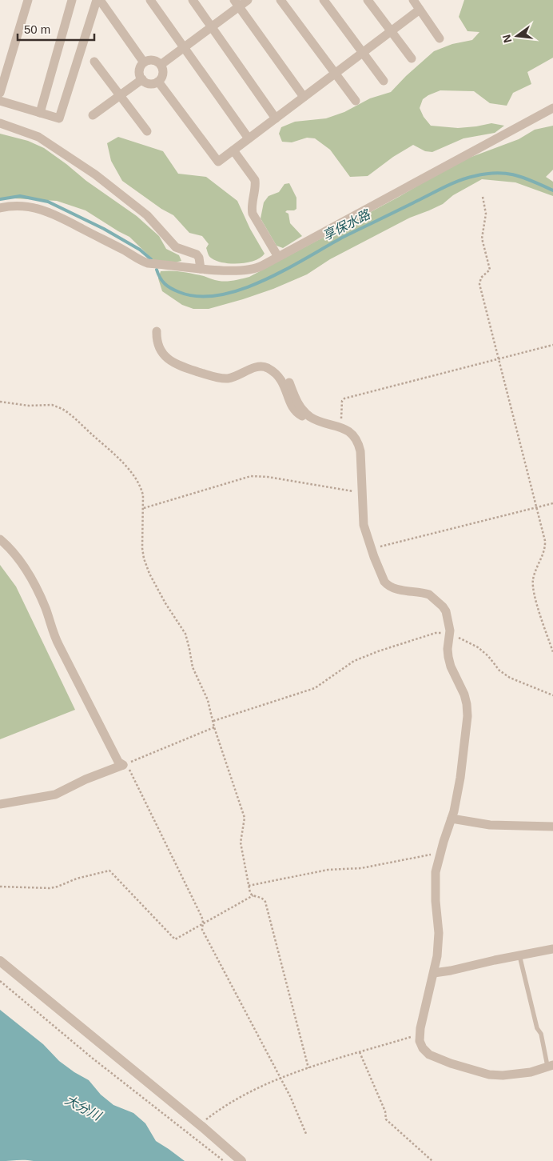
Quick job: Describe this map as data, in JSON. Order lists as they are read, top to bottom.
{
  "water": ["享保水路", "大分川"],
  "scale_bar": "50 m",
  "north": "left"
}
